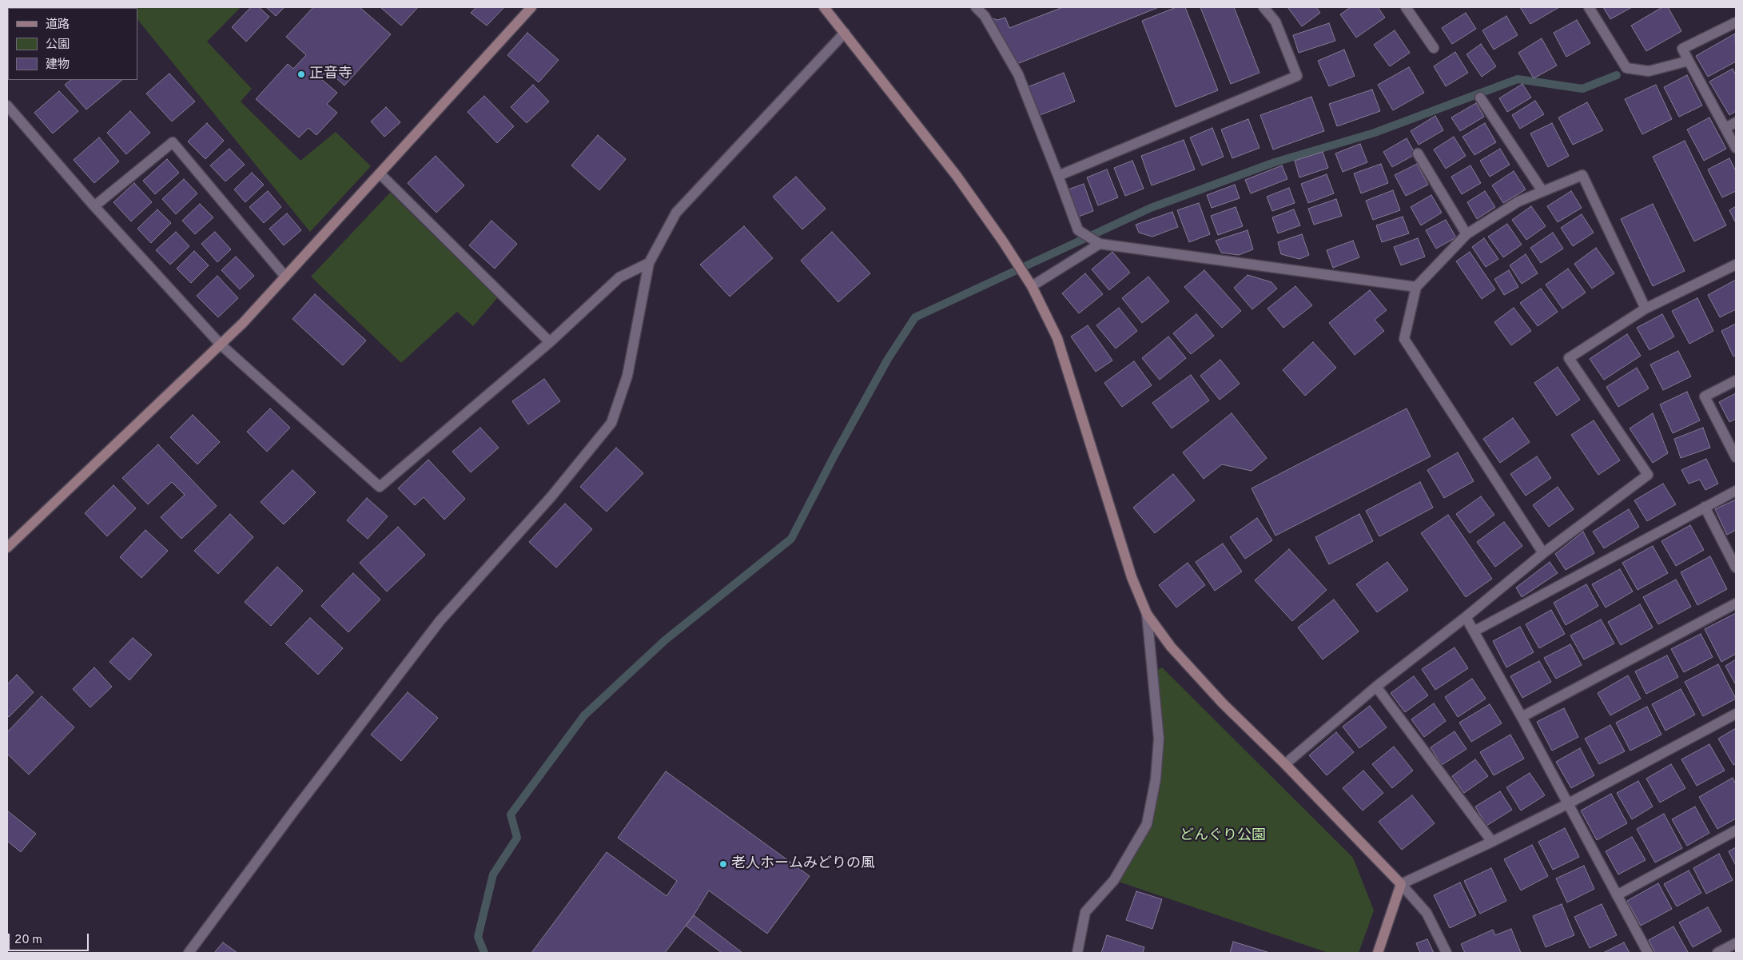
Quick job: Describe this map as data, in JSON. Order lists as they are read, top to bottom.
{
  "parks": ["どんぐり公園"],
  "places": ["正音寺", "老人ホームみどりの風"],
  "legend": ["道路", "公園", "建物"],
  "scale_bar": "20 m"
}
